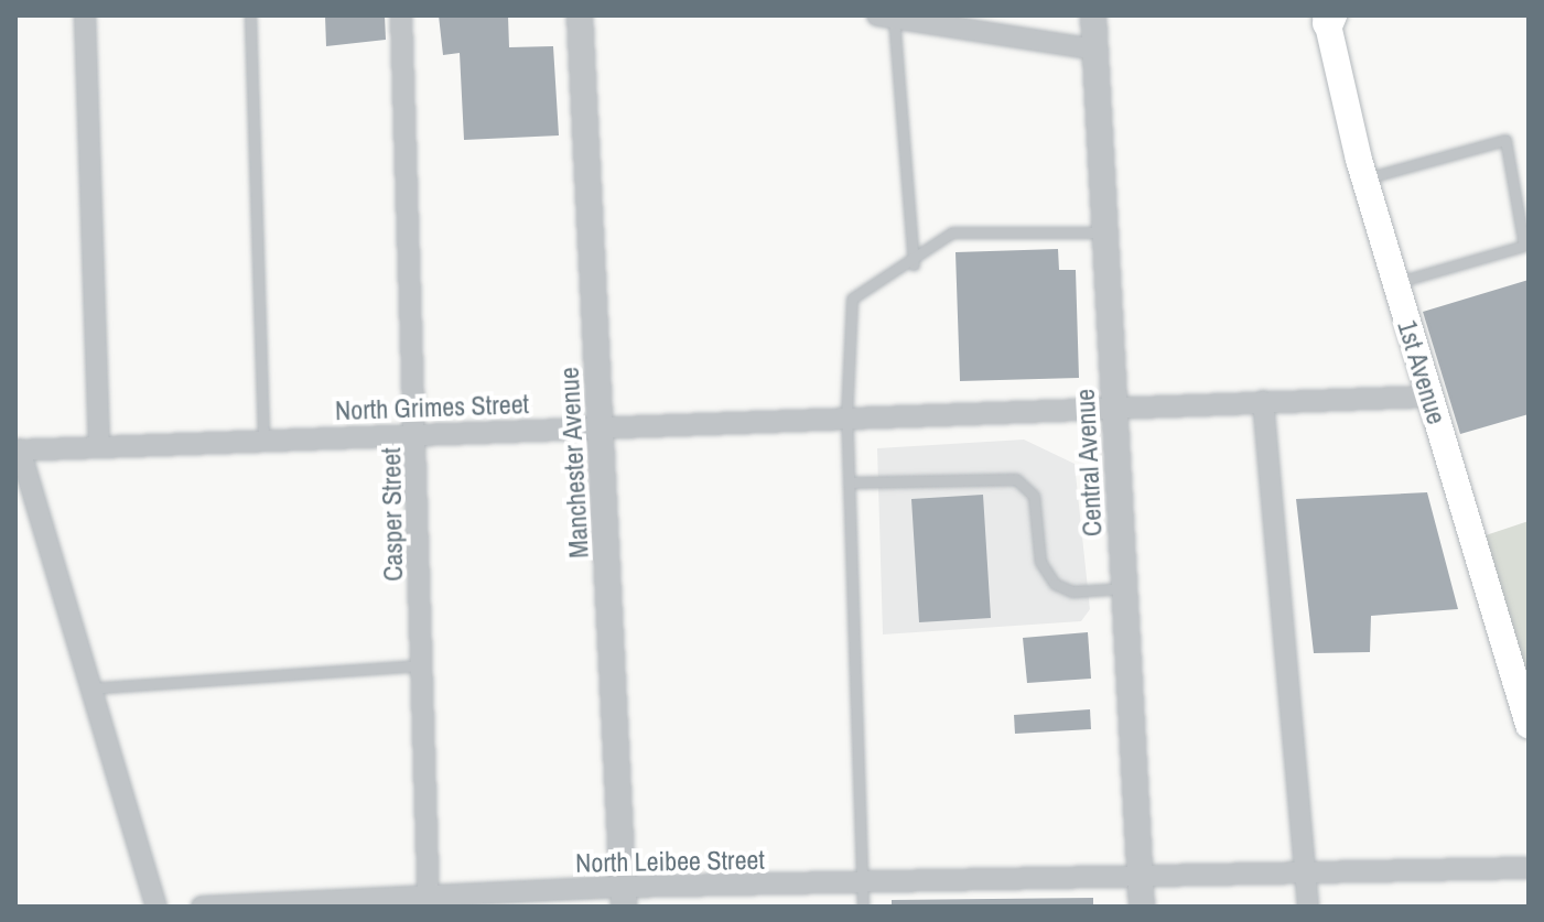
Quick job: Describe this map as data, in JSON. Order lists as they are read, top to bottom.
{
  "streets": {
    "main road": ["1st Avenue"],
    "street": [
      "North Grimes Street",
      "Manchester Avenue",
      "Central Avenue",
      "Casper Street",
      "North Leibee Street"
    ]
  },
  "crossings": [
    ["1st Avenue", "North Grimes Street"],
    ["North Grimes Street", "Manchester Avenue"],
    ["North Grimes Street", "Central Avenue"],
    ["North Grimes Street", "Casper Street"],
    ["Manchester Avenue", "North Leibee Street"],
    ["Central Avenue", "North Leibee Street"],
    ["Casper Street", "North Leibee Street"]
  ]
}
